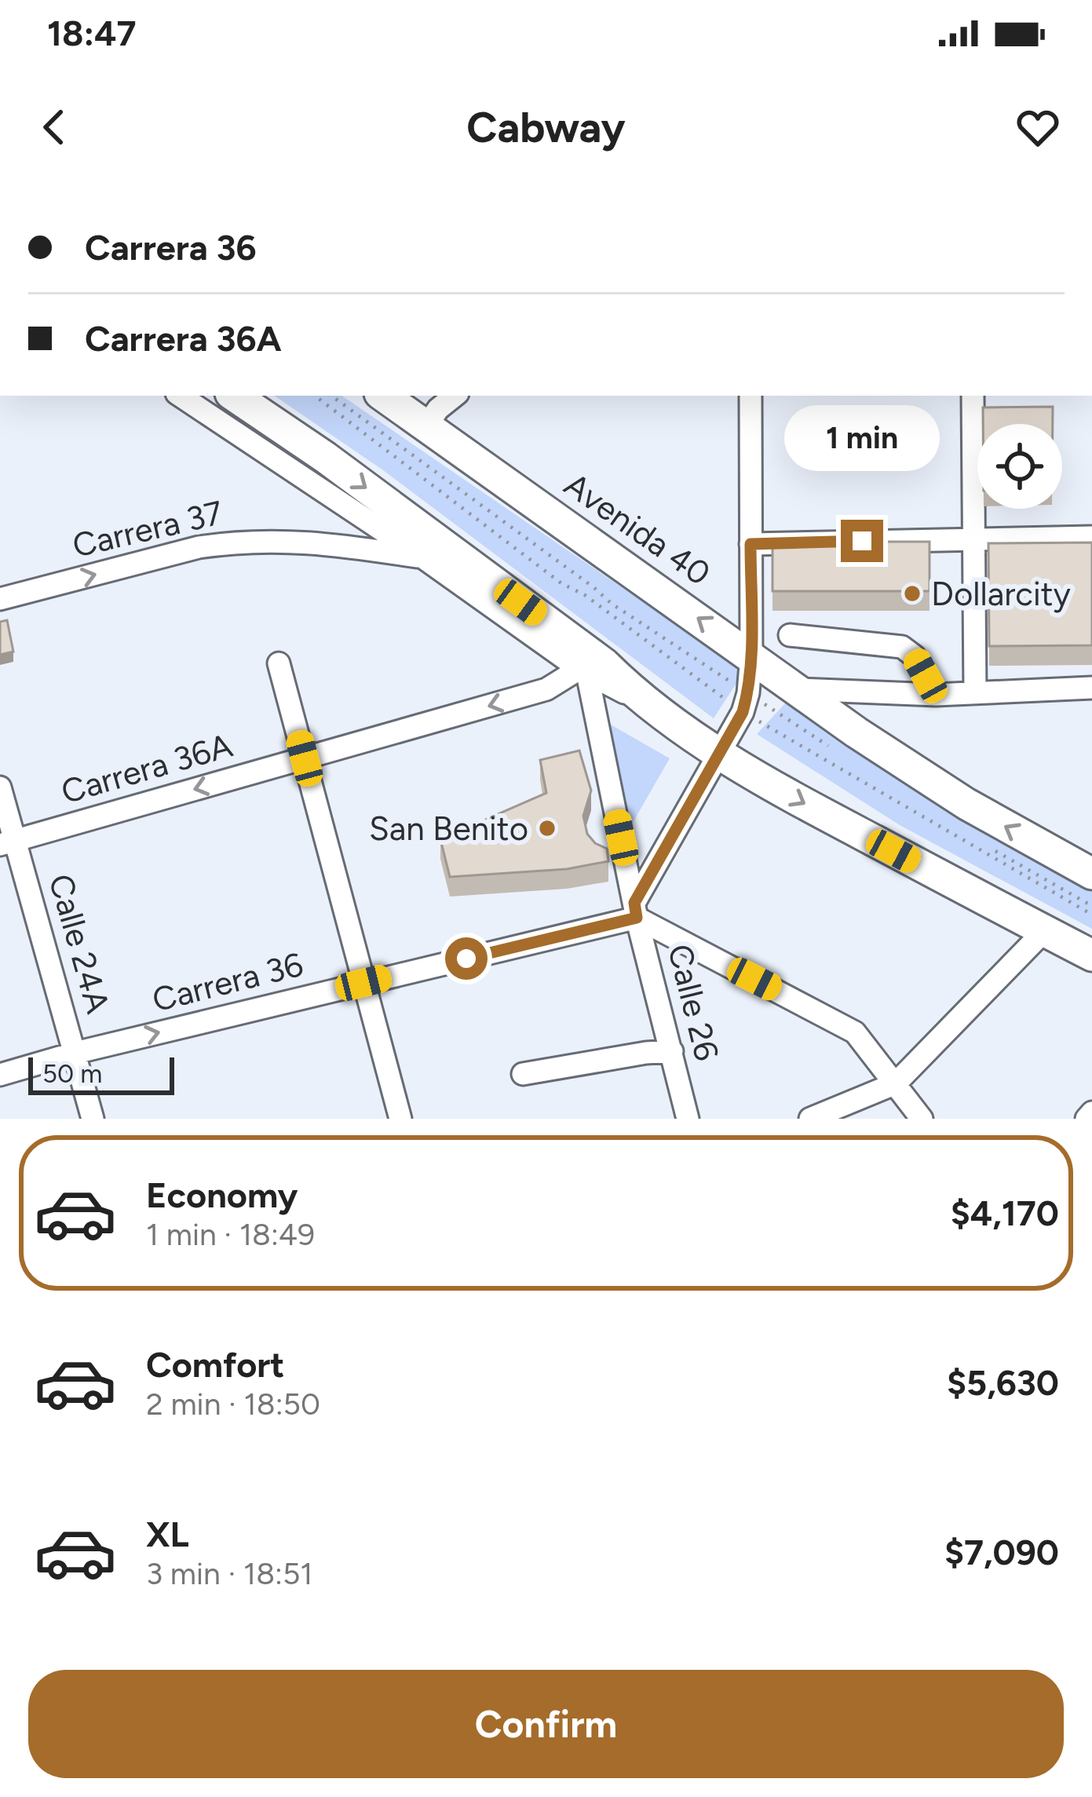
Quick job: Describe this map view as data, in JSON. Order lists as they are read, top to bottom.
{
  "streets": {
    "highway": ["Avenida 40"],
    "street": [
      "Carrera 37",
      "Carrera 36A",
      "Calle 24A",
      "Carrera 36",
      "Calle 26"
    ]
  },
  "crossings": [
    ["Carrera 36A", "Calle 24A"],
    ["Carrera 36A", "Calle 26"],
    ["Calle 24A", "Carrera 36"],
    ["Carrera 36", "Calle 26"]
  ],
  "one_way": ["Carrera 37", "Carrera 36A", "Carrera 36"],
  "places": ["Dollarcity", "San Benito"],
  "scale_bar": "50 m",
  "page": {
    "status": "18:47",
    "header": "Cabway",
    "banner": ["Carrera 36", "Carrera 36A"],
    "bubble": "1 min",
    "scale": "50 m",
    "list": [
      {
        "name": "Economy",
        "note": "1 min · 18:49",
        "value": "$4,170"
      },
      {
        "name": "Comfort",
        "note": "2 min · 18:50",
        "value": "$5,630"
      },
      {
        "name": "XL",
        "note": "3 min · 18:51",
        "value": "$7,090"
      }
    ],
    "buttons": "Confirm"
  }
}
